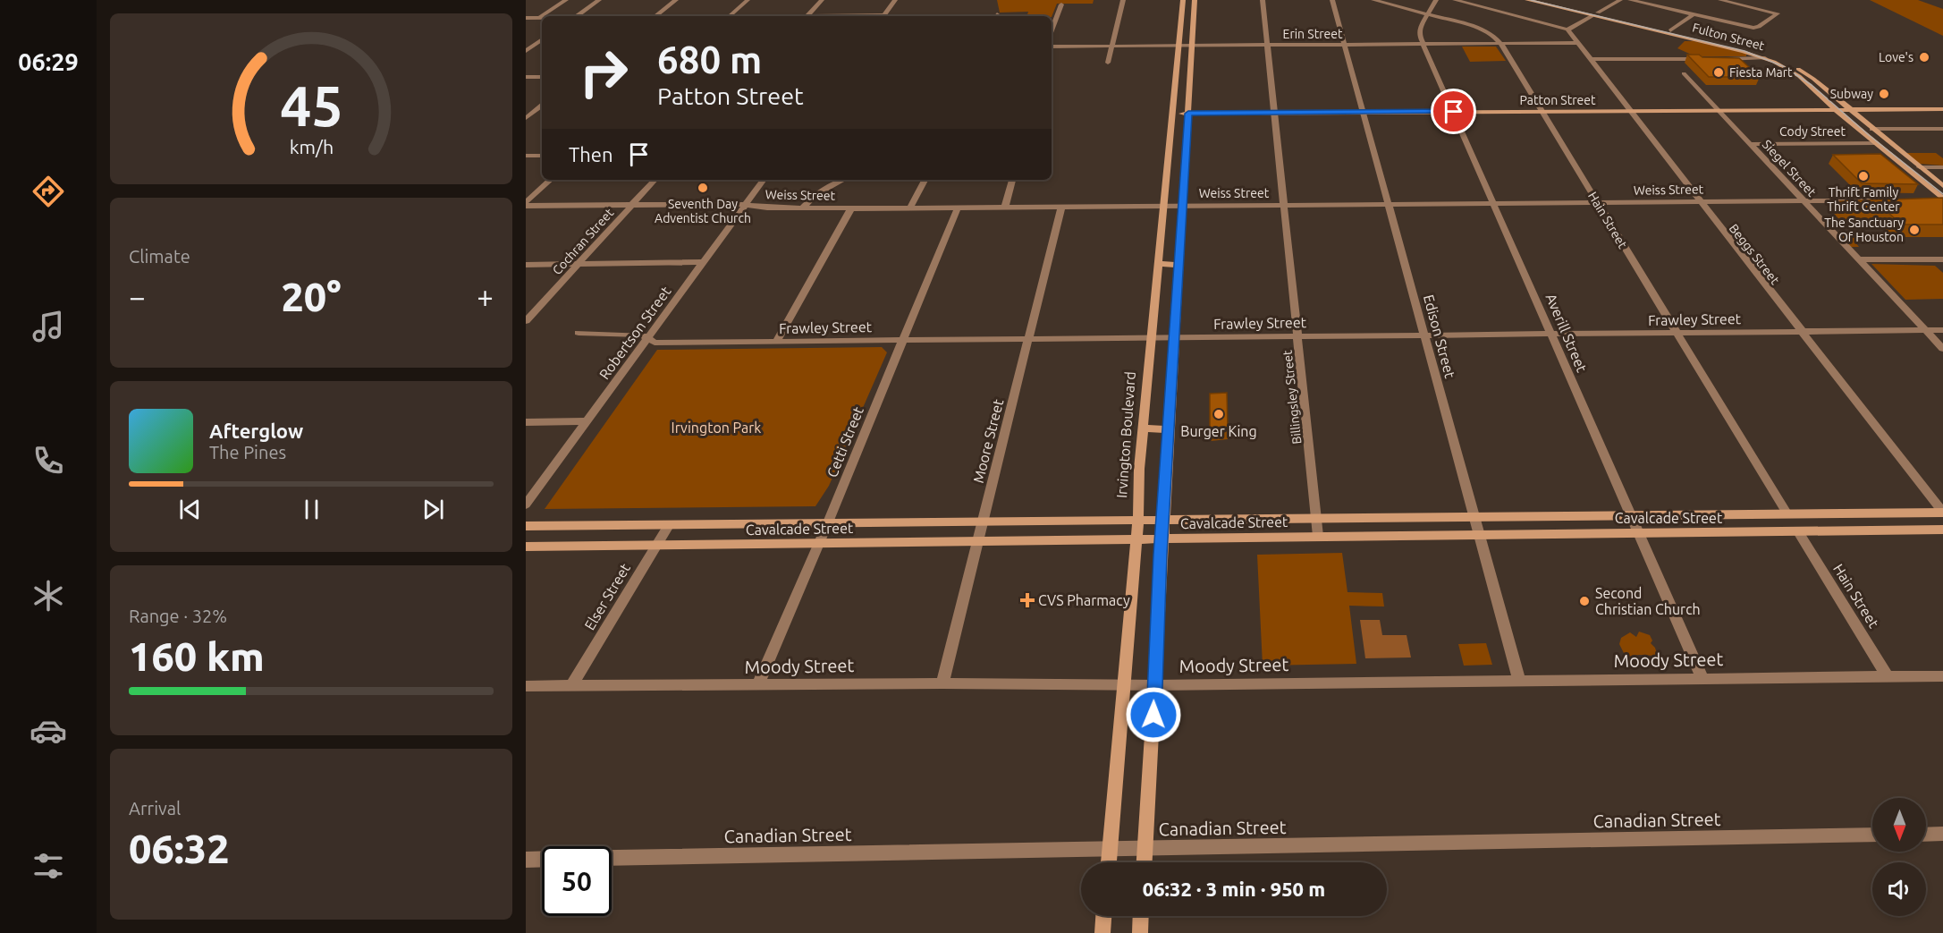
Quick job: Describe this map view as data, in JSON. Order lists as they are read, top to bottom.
{
  "streets": {
    "main road": [
      "Fulton Street",
      "Patton Street",
      "Irvington Boulevard",
      "Cavalcade Street"
    ],
    "street": [
      "Erin Street",
      "Cody Street",
      "Siegel Street",
      "Weiss Street",
      "Hain Street",
      "Cochran Street",
      "Beggs Street",
      "Frawley Street",
      "Robertson Street",
      "Averill Street",
      "Edison Street",
      "Billingsley Street",
      "Moore Street",
      "Cetti Street",
      "Elser Street",
      "Moody Street",
      "Canadian Street"
    ]
  },
  "crossings": [
    ["Erin Street", "Hain Street"],
    ["Erin Street", "Beggs Street"],
    ["Erin Street", "Averill Street"],
    ["Erin Street", "Edison Street"],
    ["Erin Street", "Billingsley Street"],
    ["Erin Street", "Irvington Boulevard"],
    ["Fulton Street", "Patton Street"],
    ["Fulton Street", "Cody Street"],
    ["Patton Street", "Siegel Street"],
    ["Patton Street", "Hain Street"],
    ["Patton Street", "Beggs Street"],
    ["Patton Street", "Averill Street"],
    ["Patton Street", "Edison Street"],
    ["Patton Street", "Billingsley Street"],
    ["Patton Street", "Irvington Boulevard"],
    ["Cody Street", "Siegel Street"],
    ["Siegel Street", "Weiss Street"],
    ["Siegel Street", "Frawley Street"],
    ["Weiss Street", "Hain Street"],
    ["Weiss Street", "Cochran Street"],
    ["Weiss Street", "Beggs Street"],
    ["Weiss Street", "Robertson Street"],
    ["Weiss Street", "Averill Street"],
    ["Weiss Street", "Edison Street"],
    ["Weiss Street", "Billingsley Street"],
    ["Weiss Street", "Irvington Boulevard"],
    ["Weiss Street", "Moore Street"],
    ["Weiss Street", "Cetti Street"],
    ["Hain Street", "Frawley Street"],
    ["Hain Street", "Averill Street"],
    ["Hain Street", "Cavalcade Street"],
    ["Hain Street", "Moody Street"],
    ["Beggs Street", "Frawley Street"],
    ["Beggs Street", "Cavalcade Street"],
    ["Frawley Street", "Robertson Street"],
    ["Frawley Street", "Averill Street"],
    ["Frawley Street", "Edison Street"],
    ["Frawley Street", "Billingsley Street"],
    ["Frawley Street", "Irvington Boulevard"],
    ["Frawley Street", "Moore Street"],
    ["Frawley Street", "Cetti Street"],
    ["Averill Street", "Cavalcade Street"],
    ["Averill Street", "Moody Street"],
    ["Edison Street", "Cavalcade Street"],
    ["Edison Street", "Moody Street"],
    ["Billingsley Street", "Cavalcade Street"],
    ["Irvington Boulevard", "Cavalcade Street"],
    ["Irvington Boulevard", "Moody Street"],
    ["Irvington Boulevard", "Canadian Street"],
    ["Moore Street", "Cavalcade Street"],
    ["Moore Street", "Moody Street"],
    ["Cetti Street", "Cavalcade Street"],
    ["Cetti Street", "Moody Street"],
    ["Cavalcade Street", "Elser Street"],
    ["Elser Street", "Moody Street"]
  ],
  "parks": ["Irvington Park"],
  "places": {
    "other": [
      "Love's",
      "Fiesta Mart",
      "Subway",
      "Thrift Family Thrift Center",
      "Seventh Day Adventist Church",
      "The Sanctuary Of Houston",
      "Burger King",
      "Second Christian Church"
    ],
    "health": ["CVS Pharmacy"]
  },
  "north": "bottom",
  "page": {
    "tabs": "06:29",
    "turn": ["680 m", "Patton Street"],
    "then": "Then",
    "tile": [
      "Climate",
      ["Range · 32%", "160 km"],
      ["Arrival", "06:32"]
    ],
    "heat": ["−", "20°", "+"],
    "song": ["Afterglow", "The Pines"],
    "limit": "50",
    "trip": "06:32 · 3 min · 950 m",
    "gauge": ["45", "km/h"]
  }
}
